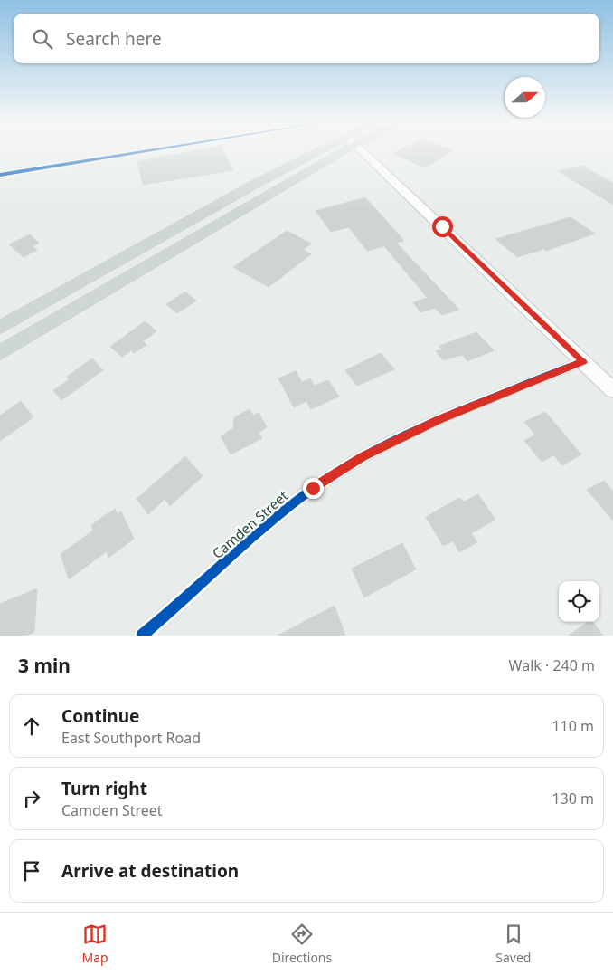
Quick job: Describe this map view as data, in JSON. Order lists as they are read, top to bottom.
{
  "streets": {
    "street": ["Camden Street"]
  },
  "north": "right",
  "page": {
    "search": "Search here",
    "heading": ["3 min", "Walk · 240 m"],
    "list": [
      ["Continue", "East Southport Road", "110 m"],
      ["Turn right", "Camden Street", "130 m"],
      "Arrive at destination"
    ],
    "nav": ["Map", "Directions", "Saved"]
  }
}
